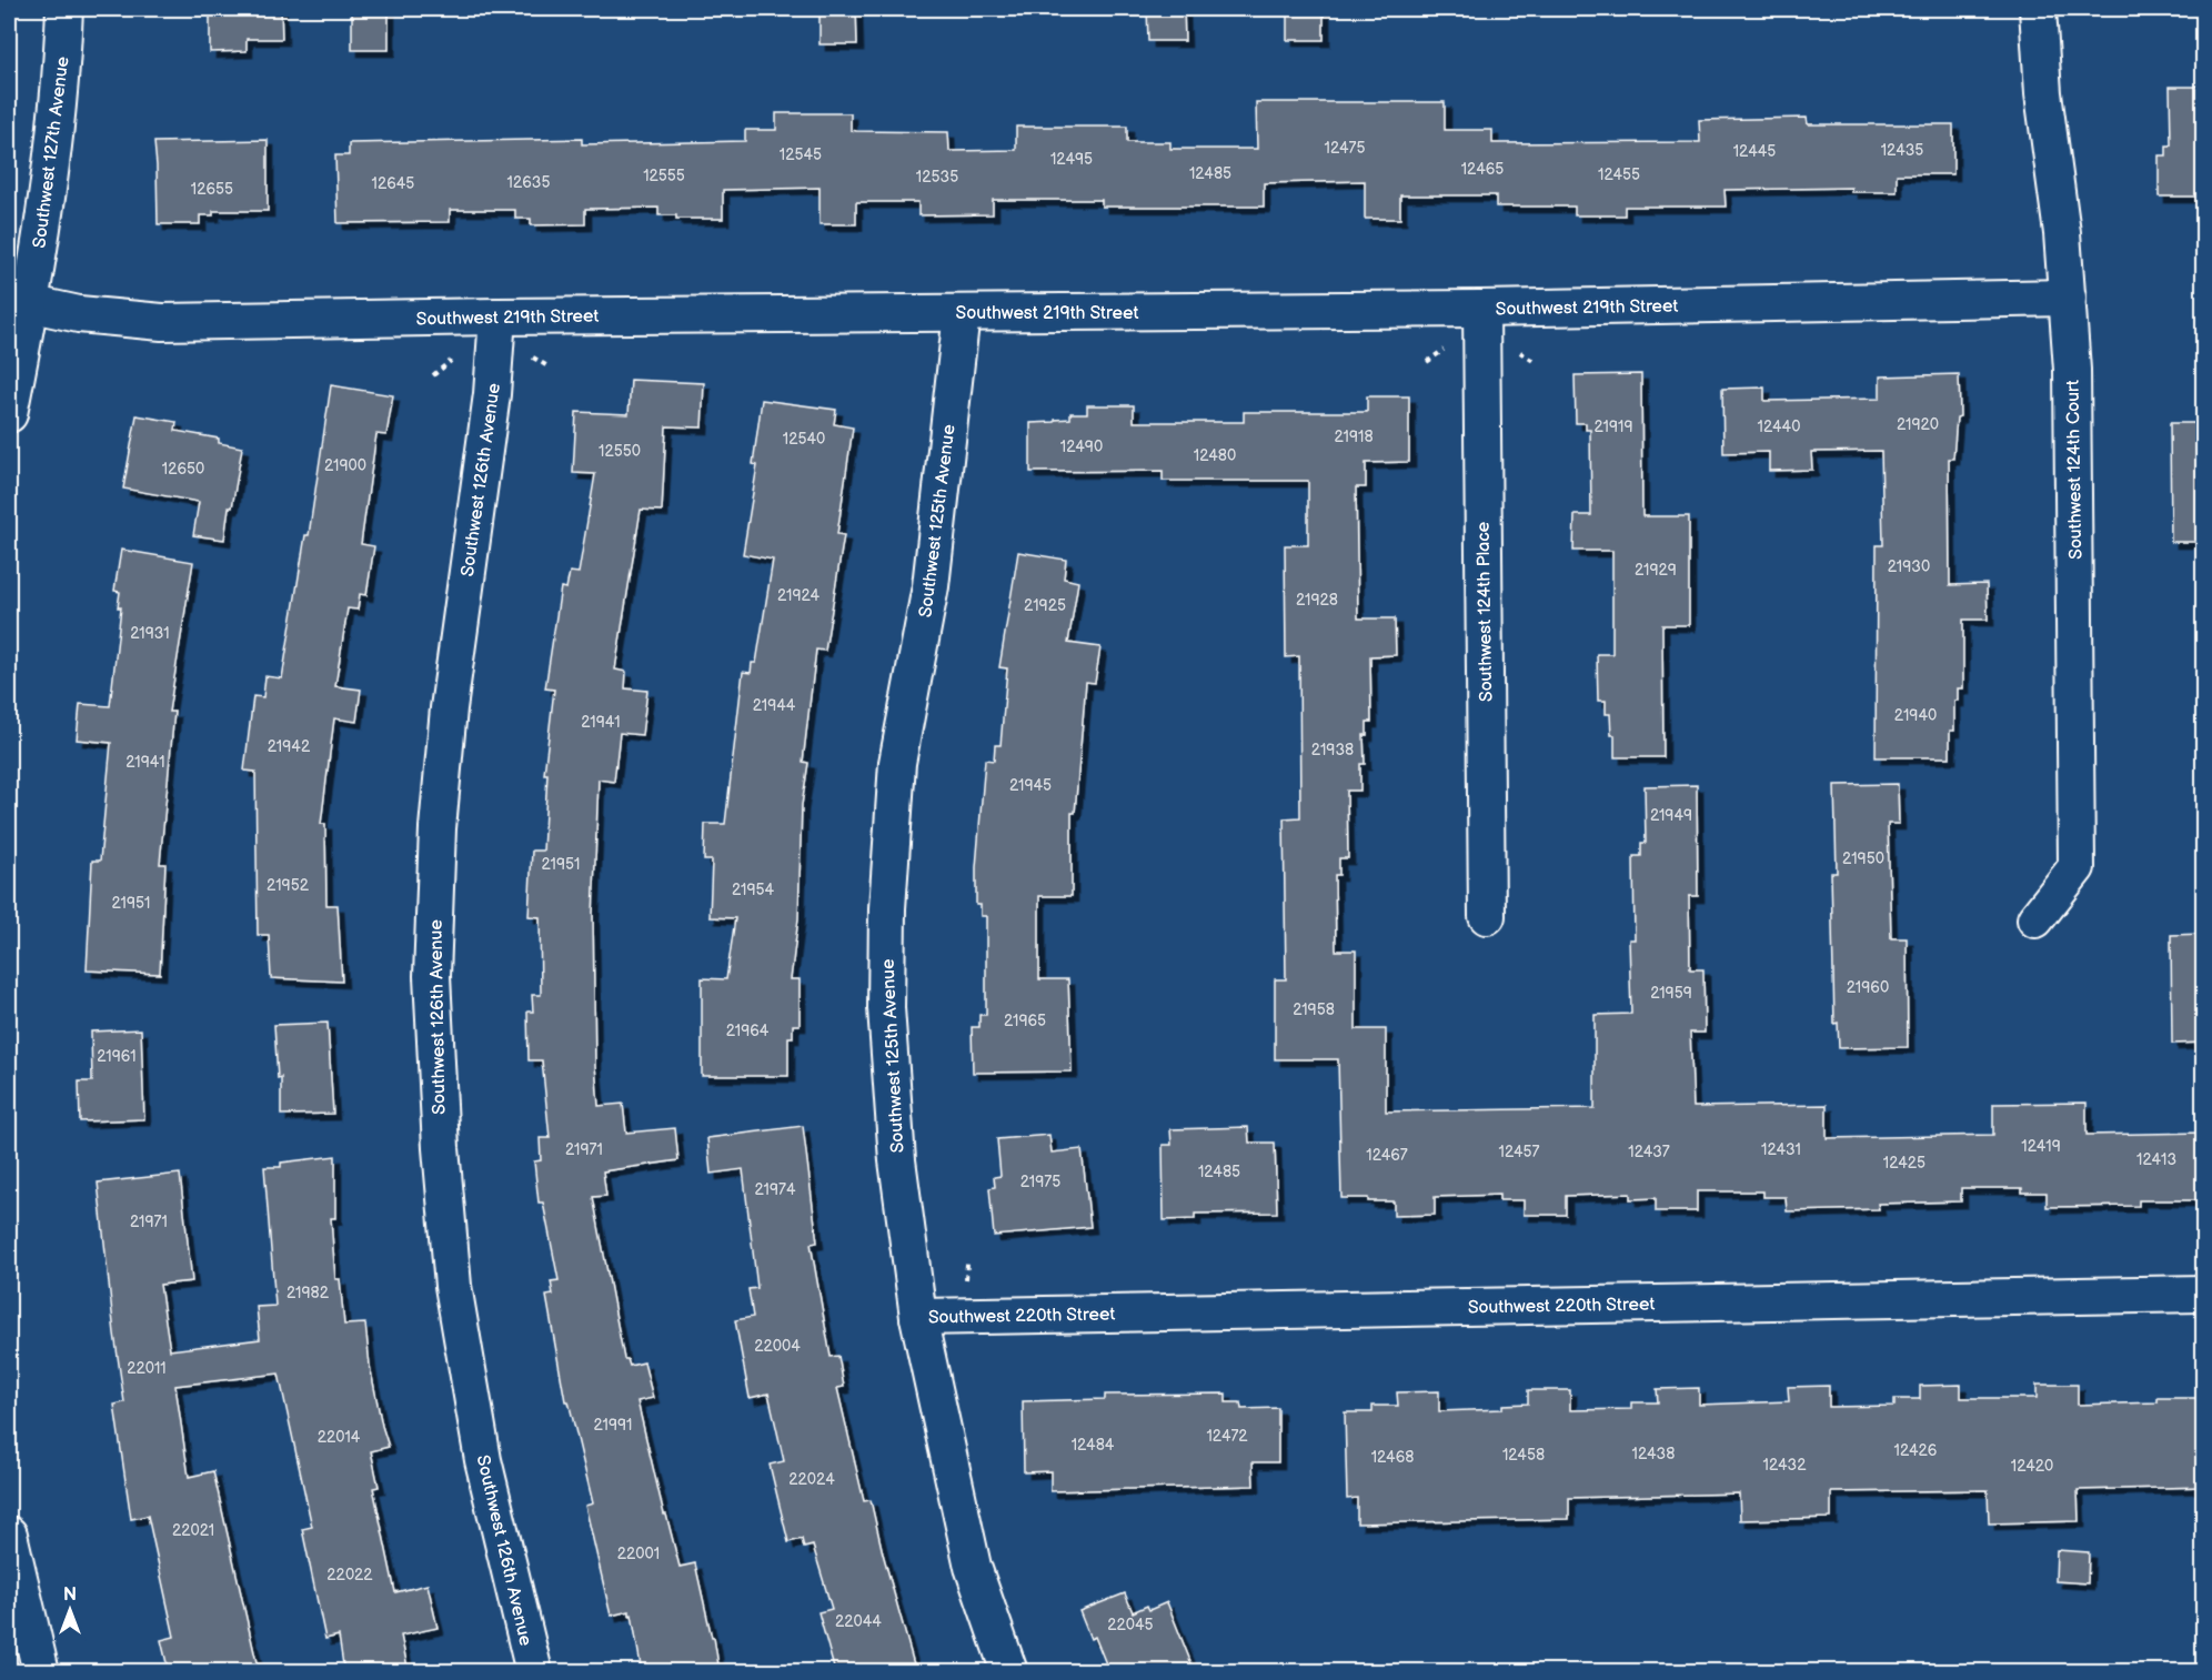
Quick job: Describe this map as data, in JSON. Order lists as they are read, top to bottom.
{
  "streets": {
    "street": [
      "Southwest 127th Avenue",
      "Southwest 219th Street",
      "Southwest 124th Court",
      "Southwest 126th Avenue",
      "Southwest 125th Avenue",
      "Southwest 124th Place",
      "Southwest 220th Street"
    ]
  },
  "crossings": [
    ["Southwest 127th Avenue", "Southwest 219th Street"],
    ["Southwest 219th Street", "Southwest 124th Court"],
    ["Southwest 219th Street", "Southwest 126th Avenue"],
    ["Southwest 219th Street", "Southwest 125th Avenue"],
    ["Southwest 219th Street", "Southwest 124th Place"],
    ["Southwest 125th Avenue", "Southwest 220th Street"]
  ],
  "house_numbers": [
    "12475",
    "12435",
    "12445",
    "12545",
    "12495",
    "12465",
    "12485",
    "12455",
    "12555",
    "12535",
    "12635",
    "12645",
    "12655",
    "21920",
    "21919",
    "12440",
    "21918",
    "12540",
    "12490",
    "12550",
    "12480",
    "21900",
    "12650",
    "21930",
    "21929",
    "21924",
    "21928",
    "21925",
    "21931",
    "21944",
    "21940",
    "21941",
    "21942",
    "21938",
    "21941",
    "21945",
    "21949",
    "21950",
    "21951",
    "21952",
    "21954",
    "21951",
    "21960",
    "21959",
    "21958",
    "21965",
    "21964",
    "21961",
    "12419",
    "21971",
    "12431",
    "12457",
    "12437",
    "12467",
    "12413",
    "12425",
    "12485",
    "21975",
    "21974",
    "21971",
    "21982",
    "22004",
    "22011",
    "21991",
    "12472",
    "22014",
    "12484",
    "12426",
    "12438",
    "12458",
    "12468",
    "12432",
    "12420",
    "22024",
    "22021",
    "22001",
    "22022",
    "22044",
    "22045"
  ],
  "north": "top"
}
